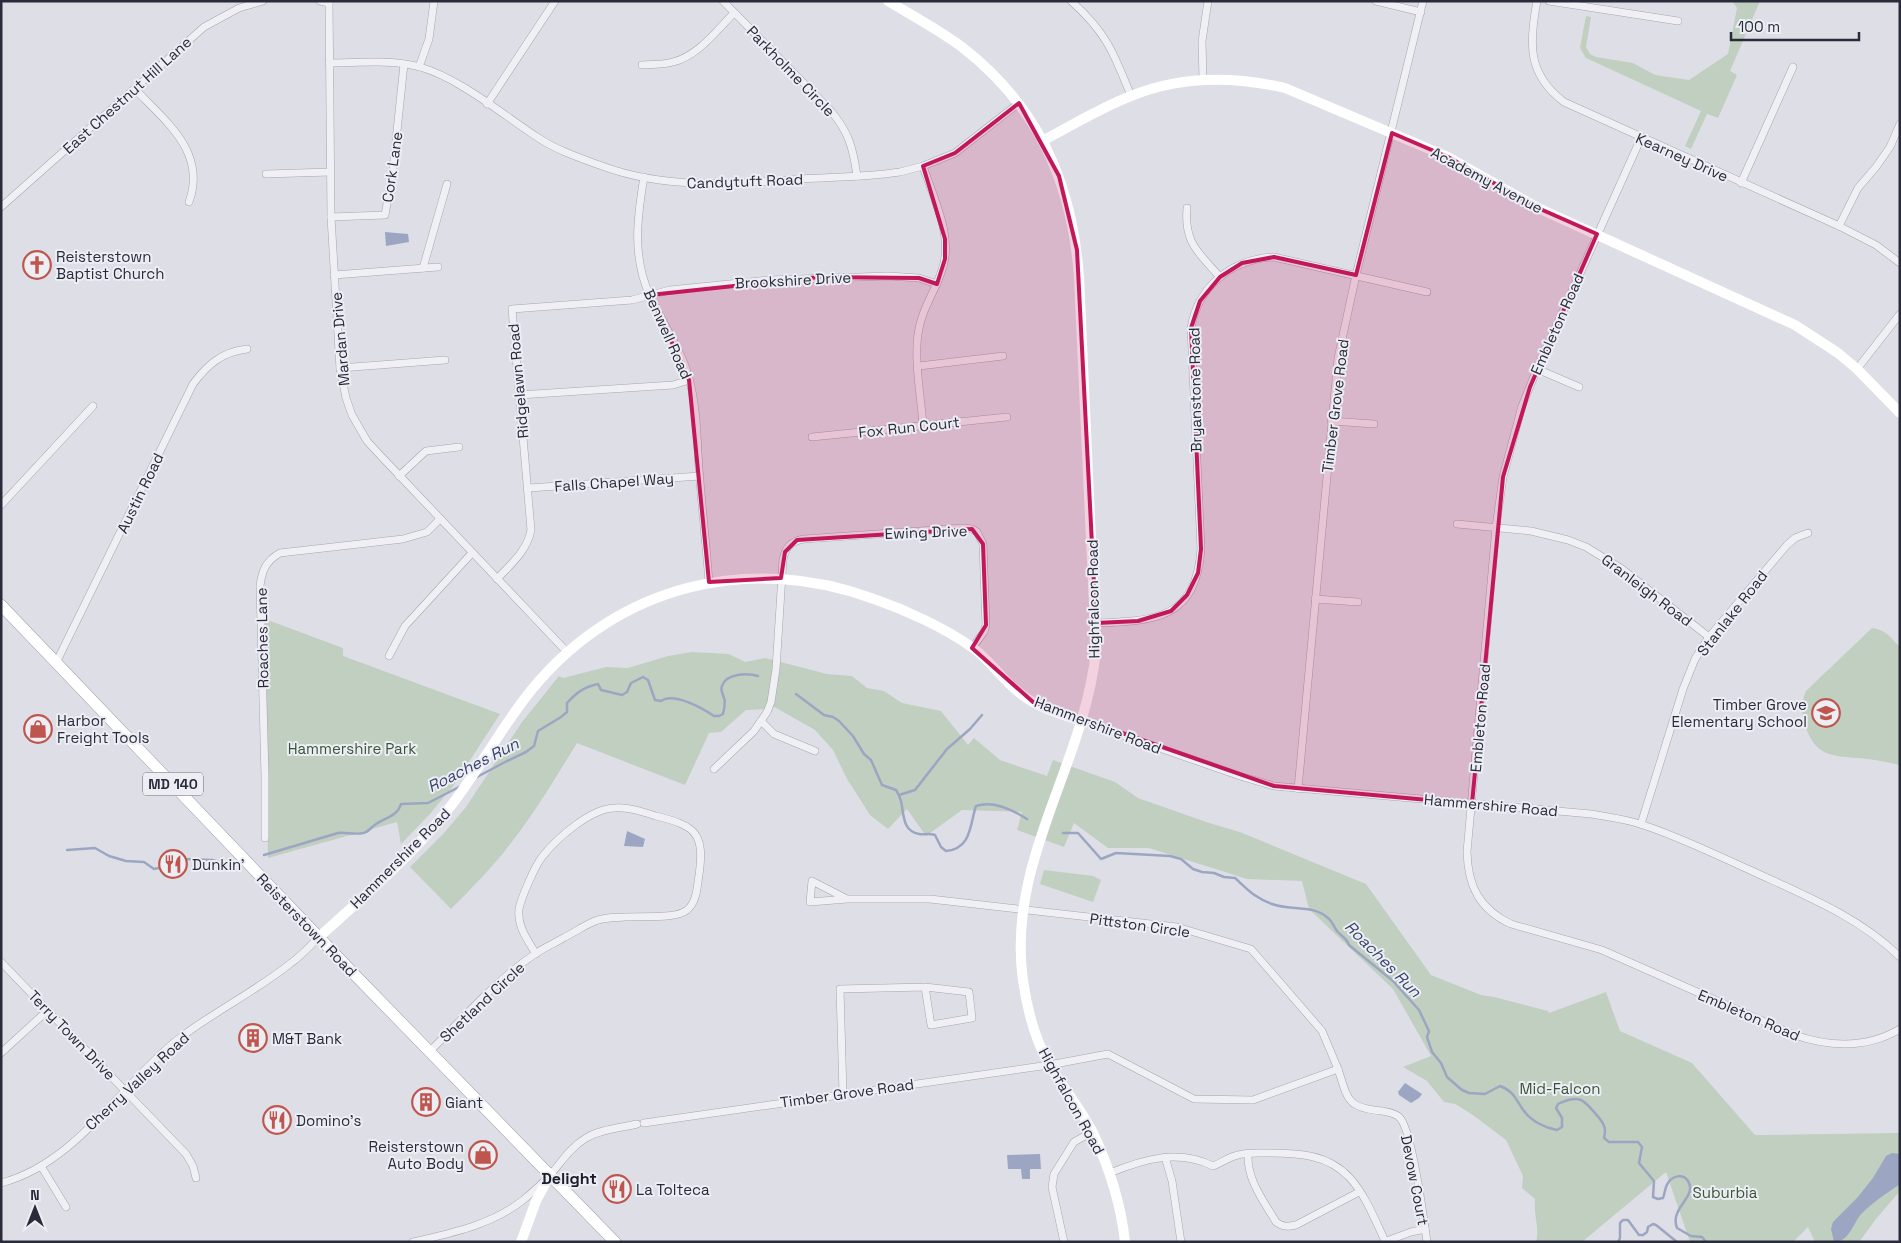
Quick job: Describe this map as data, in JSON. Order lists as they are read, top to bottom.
{
  "streets": {
    "main road": ["MD 140", "Reisterstown Road"],
    "street": [
      "Parkholme Circle",
      "East Chestnut Hill Lane",
      "Kearney Drive",
      "Cork Lane",
      "Academy Avenue",
      "Candytuft Road",
      "Brookshire Drive",
      "Embleton Road",
      "Benwell Road",
      "Mardan Drive",
      "Ridgelawn Road",
      "Bryanstone Road",
      "Timber Grove Road",
      "Fox Run Court",
      "Falls Chapel Way",
      "Austin Road",
      "Ewing Drive",
      "Granleigh Road",
      "Highfalcon Road",
      "Stanlake Road",
      "Roaches Lane",
      "Hammershire Road",
      "Pittston Circle",
      "Shetland Circle",
      "Terry Town Drive",
      "Cherry Valley Road",
      "Devow Court"
    ]
  },
  "crossings": [
    ["Parkholme Circle", "Candytuft Road"],
    ["Kearney Drive", "Embleton Road"],
    ["Cork Lane", "Candytuft Road"],
    ["Cork Lane", "Mardan Drive"],
    ["Academy Avenue", "Embleton Road"],
    ["Academy Avenue", "Timber Grove Road"],
    ["Academy Avenue", "Highfalcon Road"],
    ["Candytuft Road", "Benwell Road"],
    ["Candytuft Road", "Mardan Drive"],
    ["Candytuft Road", "Highfalcon Road"],
    ["Brookshire Drive", "Benwell Road"],
    ["Brookshire Drive", "Ridgelawn Road"],
    ["Embleton Road", "Granleigh Road"],
    ["Embleton Road", "Hammershire Road"],
    ["Benwell Road", "Ridgelawn Road"],
    ["Benwell Road", "Falls Chapel Way"],
    ["Benwell Road", "Hammershire Road"],
    ["Mardan Drive", "Ridgelawn Road"],
    ["Mardan Drive", "Roaches Lane"],
    ["Mardan Drive", "Hammershire Road"],
    ["Ridgelawn Road", "Falls Chapel Way"],
    ["Bryanstone Road", "Timber Grove Road"],
    ["Bryanstone Road", "Highfalcon Road"],
    ["Timber Grove Road", "Highfalcon Road"],
    ["Timber Grove Road", "Hammershire Road"],
    ["Timber Grove Road", "Reisterstown Road"],
    ["Austin Road", "Reisterstown Road"],
    ["Ewing Drive", "Hammershire Road"],
    ["Granleigh Road", "Stanlake Road"],
    ["Highfalcon Road", "Hammershire Road"],
    ["Highfalcon Road", "Pittston Circle"],
    ["Stanlake Road", "Hammershire Road"],
    ["Hammershire Road", "Reisterstown Road"],
    ["Hammershire Road", "Cherry Valley Road"],
    ["Reisterstown Road", "Shetland Circle"],
    ["Reisterstown Road", "Cherry Valley Road"],
    ["Pittston Circle", "Devow Court"],
    ["Terry Town Drive", "Cherry Valley Road"]
  ],
  "districts": ["Delight"],
  "water": ["Roaches Run"],
  "parks": ["Hammershire Park", "Mid-Falcon", "Suburbia"],
  "places": {
    "church": ["Reisterstown Baptist Church"],
    "school or university": ["Timber Grove Elementary School"],
    "shop": ["Harbor Freight Tools", "Reisterstown Auto Body"],
    "restaurant": ["Dunkin'", "Domino's", "La Tolteca"],
    "building": ["M&T Bank", "Giant"]
  },
  "scale_bar": "100 m",
  "north": "top"
}
